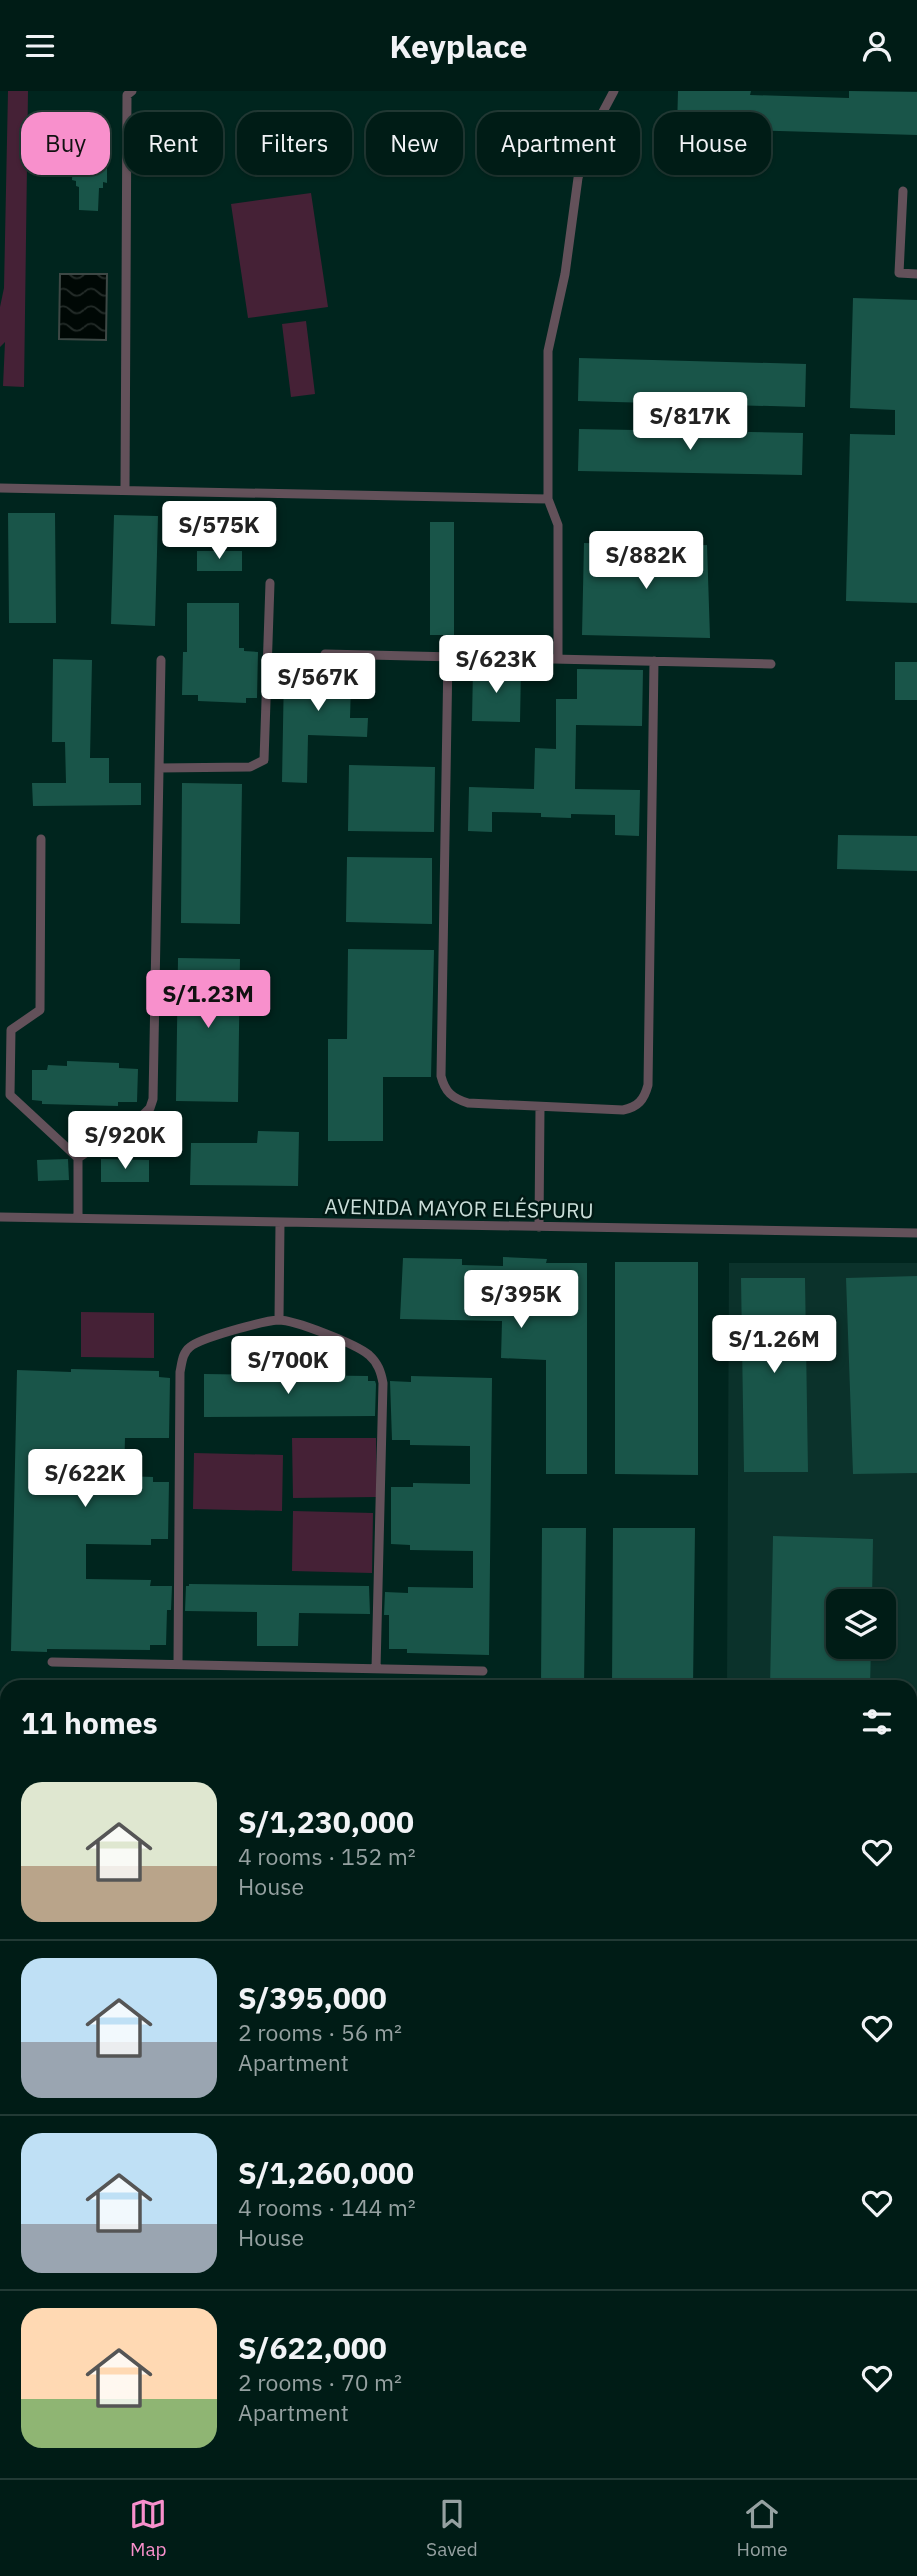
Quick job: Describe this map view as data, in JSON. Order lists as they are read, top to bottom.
{
  "streets": {
    "lane": ["AVENIDA MAYOR ELÉSPURU"]
  },
  "page": {
    "header": "Keyplace",
    "chip": [
      "Buy",
      "Rent",
      "Filters",
      "New",
      "Apartment",
      "House"
    ],
    "price": [
      "S/817K",
      "S/575K",
      "S/882K",
      "S/623K",
      "S/567K",
      "S/1.23M",
      "S/920K",
      "S/395K",
      "S/1.26M",
      "S/700K",
      "S/622K"
    ],
    "heading": "11 homes",
    "list": [
      {
        "name": "S/1,230,000",
        "note": "4 rooms · 152 m² · House"
      },
      {
        "name": "S/395,000",
        "note": "2 rooms · 56 m² · Apartment"
      },
      {
        "name": "S/1,260,000",
        "note": "4 rooms · 144 m² · House"
      },
      {
        "name": "S/622,000",
        "note": "2 rooms · 70 m² · Apartment"
      }
    ],
    "tabs": ["Map", "Saved", "Home"]
  }
}
